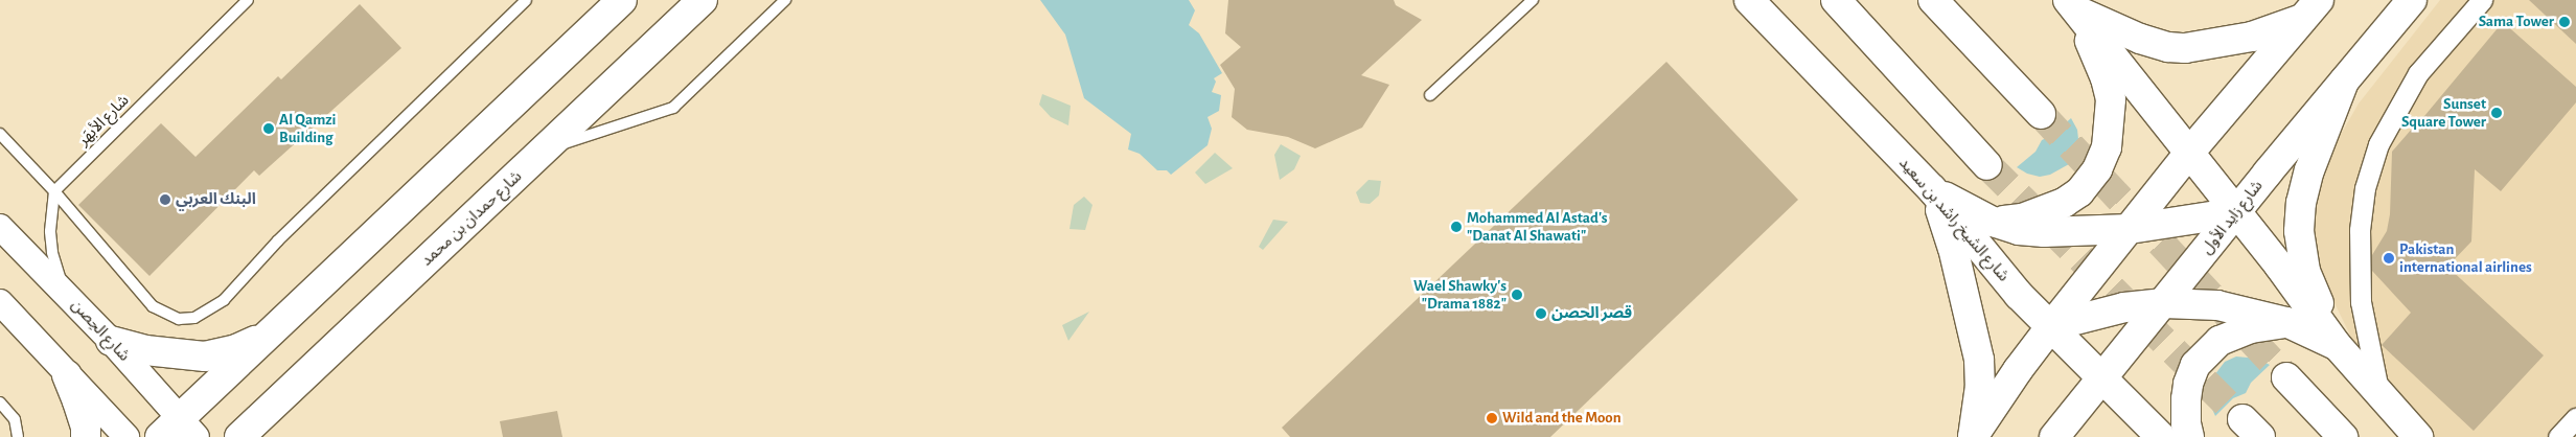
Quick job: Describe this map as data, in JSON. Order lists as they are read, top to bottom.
{
  "streets": {
    "main road": ["شارع زايد الأول", "شارع حمدان بن محمد", "شارع الشيخ راشد بن سعيد"],
    "street": ["شارع الحِصن"],
    "lane": ["شارع الأبهَر"]
  },
  "crossings": [
    ["شارع زايد الأول", "شارع الشيخ راشد بن سعيد"]
  ],
  "places": [
    "Sama Tower",
    "Sunset Square Tower",
    "Al Qamzi Building",
    "البنك العربي",
    "Mohammed Al Astad's \"Danat Al Shawati\"",
    "Pakistan international airlines",
    "Wael Shawky's \"Drama 1882\"",
    "قصر الحصن",
    "Wild and the Moon"
  ]
}
